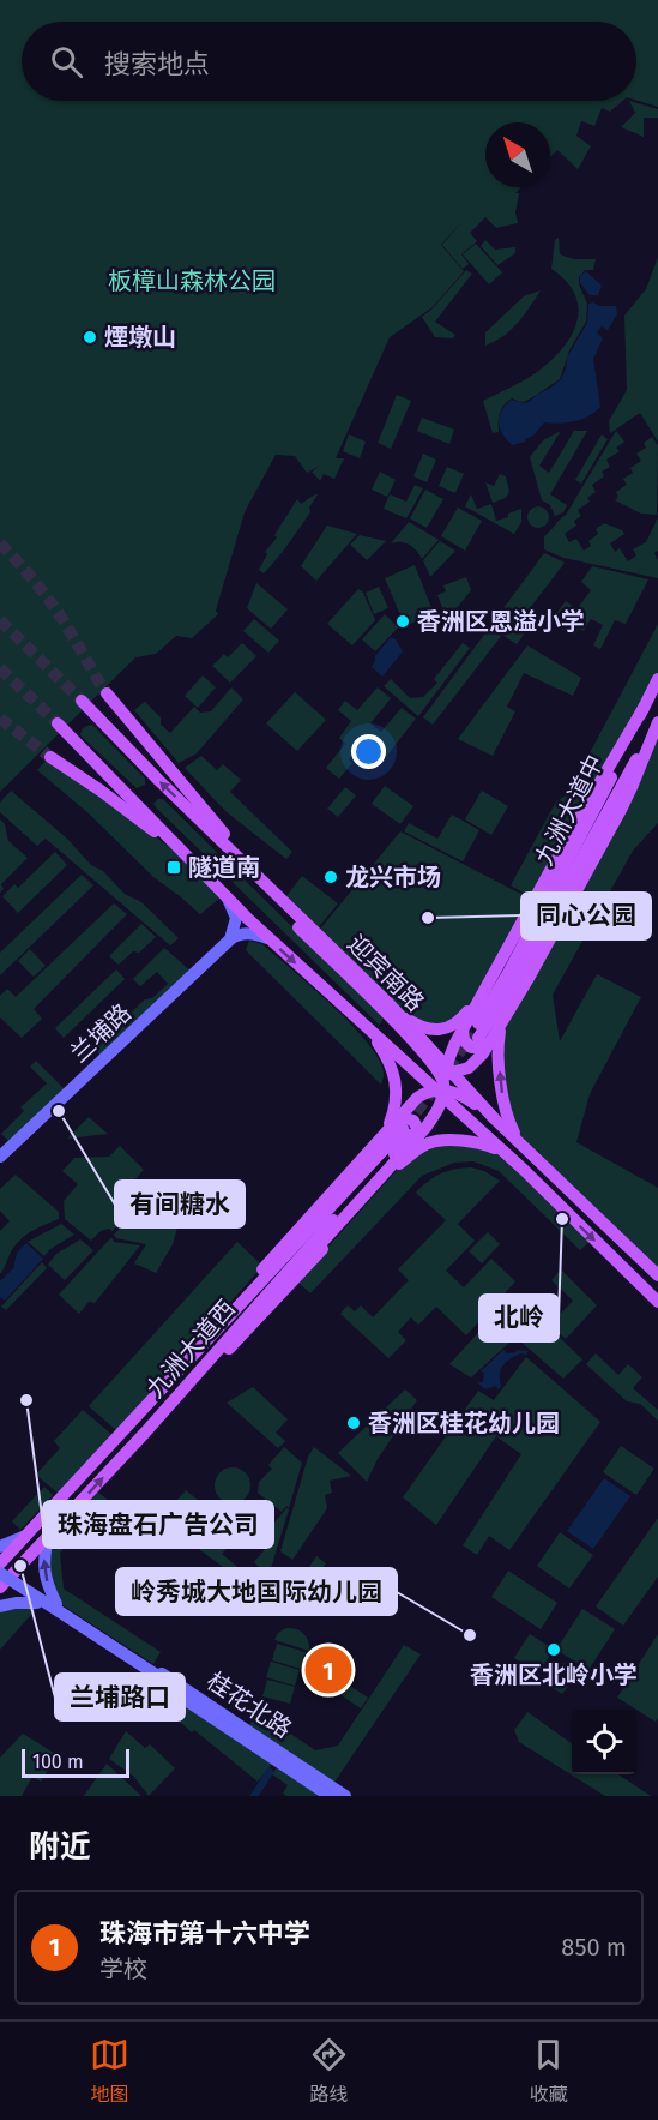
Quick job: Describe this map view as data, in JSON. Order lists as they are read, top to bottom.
{
  "streets": {
    "main road": [
      "九洲大道中",
      "迎宾南路",
      "兰埔路",
      "九洲大道西",
      "桂花北路"
    ]
  },
  "parks": ["板樟山森林公园"],
  "places": {
    "other": [
      "煙墩山",
      "香洲区恩溢小学",
      "龙兴市场",
      "同心公园",
      "有间糖水",
      "北岭",
      "珠海盘石广告公司",
      "香洲区桂花幼儿园",
      "兰埔路口",
      "岭秀城大地国际幼儿园",
      "香洲区北岭小学"
    ],
    "transit": ["隧道南"]
  },
  "scale_bar": "100 m",
  "north": "top left",
  "page": {
    "search": "搜索地点",
    "pins": "1",
    "scale": "100 m",
    "heading": "附近",
    "list": [
      {
        "mark": "1",
        "name": "珠海市第十六中学",
        "note": "学校",
        "value": "850 m"
      }
    ],
    "nav": ["地图", "路线", "收藏"]
  }
}
